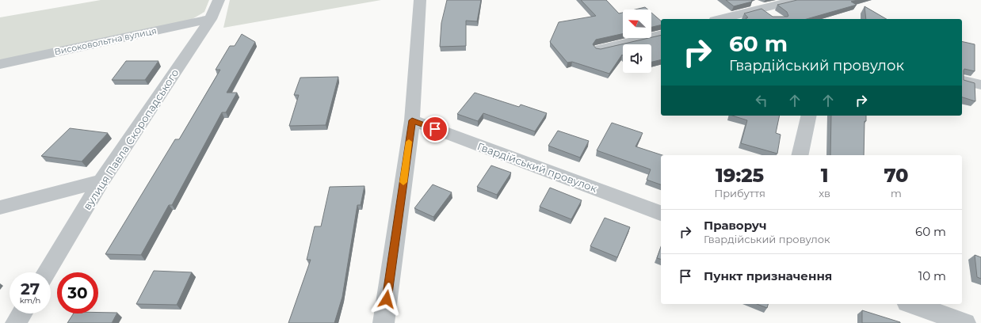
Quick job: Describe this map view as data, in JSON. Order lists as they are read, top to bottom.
{
  "streets": {
    "street": ["Високовольтна вулиця", "вулиця Павла Скоропадського", "Гвардійський провулок"]
  },
  "crossings": [
    ["Високовольтна вулиця", "вулиця Павла Скоропадського"]
  ],
  "north": "top left",
  "page": {
    "turn": ["60 m", "Гвардійський провулок"],
    "eta": [
      "19:25",
      "Прибуття",
      "1",
      "хв",
      "70",
      "m"
    ],
    "list": [
      {
        "name": "Праворуч",
        "note": "Гвардійський провулок",
        "value": "60 m"
      },
      {
        "name": "Пункт призначення",
        "value": "10 m"
      }
    ],
    "speed": "27 km/h",
    "limit": "30"
  }
}
